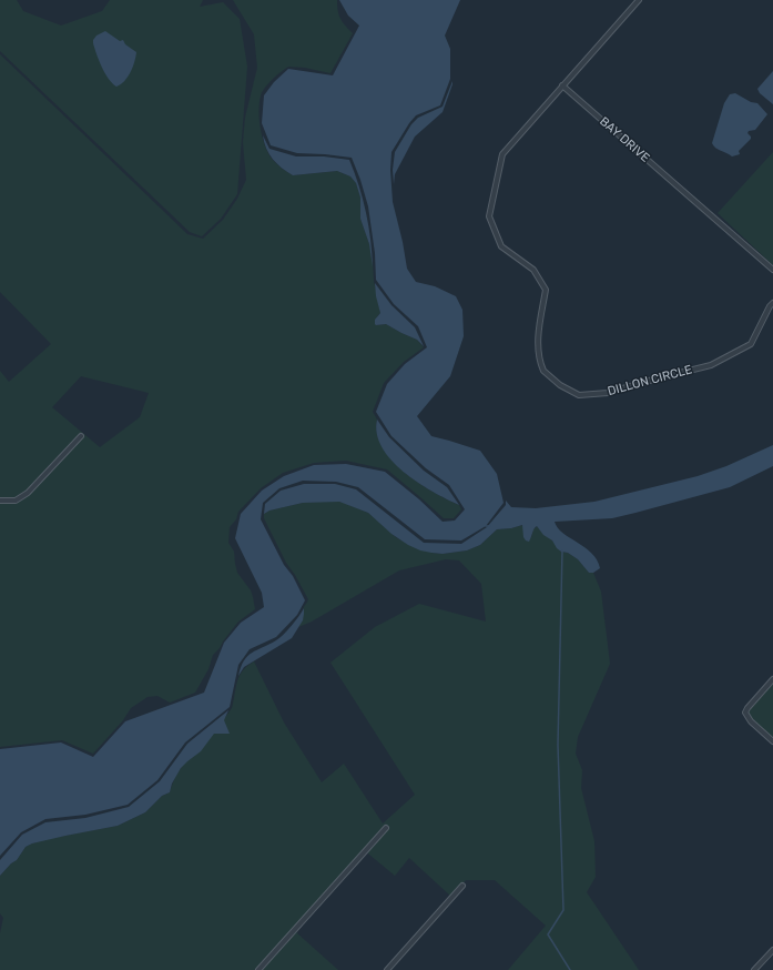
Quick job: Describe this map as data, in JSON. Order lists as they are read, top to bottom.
{
  "streets": {
    "street": ["BAY DRIVE", "DILLON CIRCLE"]
  },
  "crossings": [
    ["BAY DRIVE", "DILLON CIRCLE"]
  ]
}
